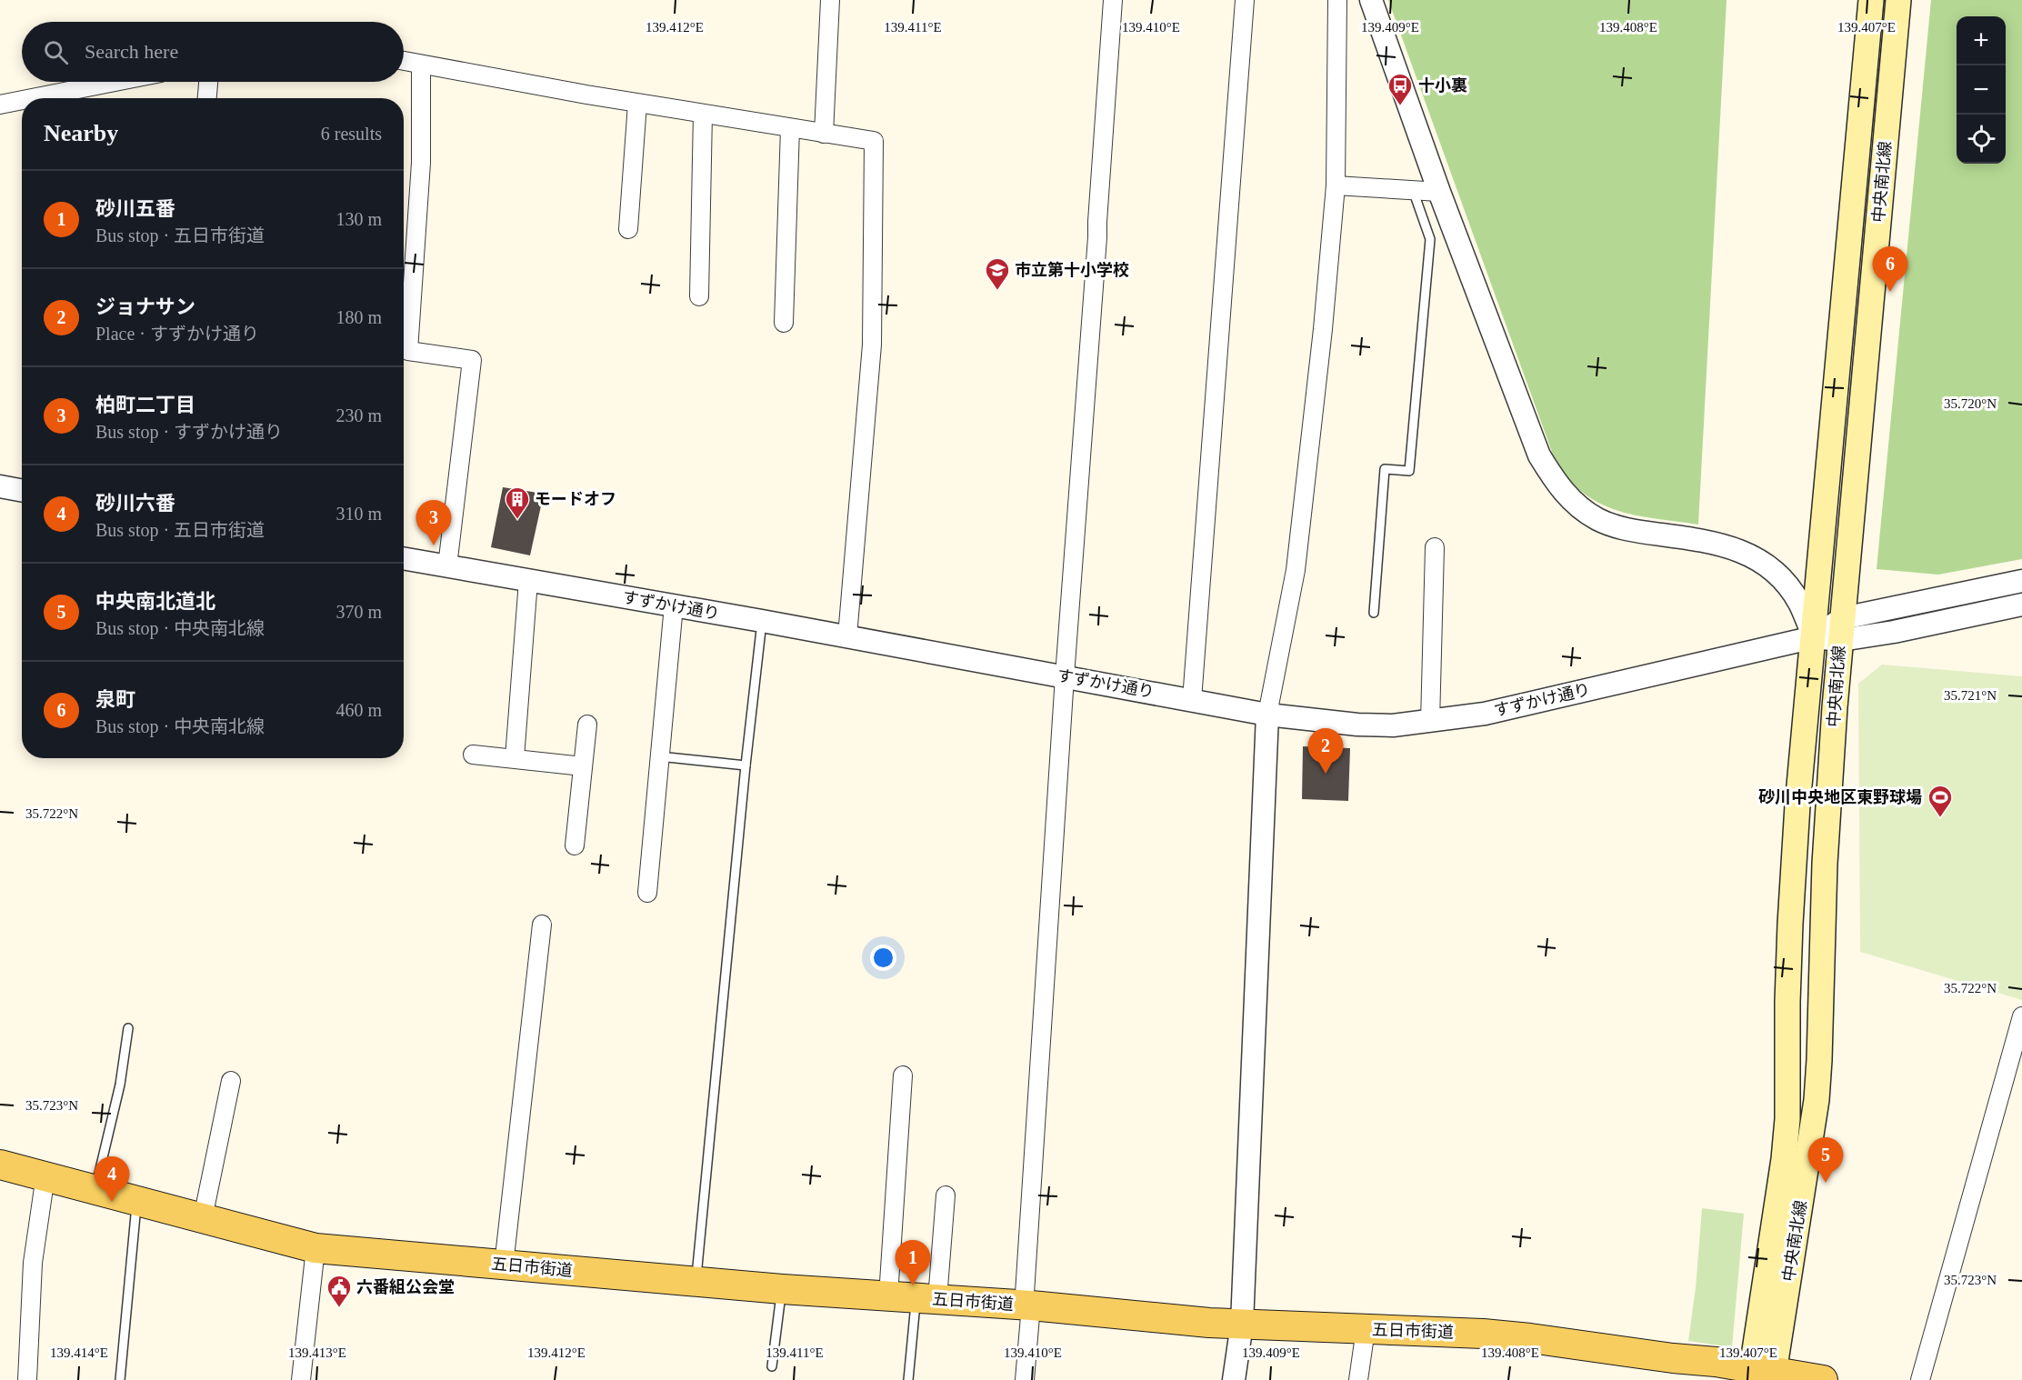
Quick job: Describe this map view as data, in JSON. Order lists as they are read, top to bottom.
{
  "streets": {
    "main road": ["中央南北線", "五日市街道"],
    "street": ["すずかけ通り"]
  },
  "crossings": [
    ["中央南北線", "すずかけ通り"],
    ["中央南北線", "五日市街道"]
  ],
  "places": {
    "bus stop": ["十小裏"],
    "school or university": ["市立第十小学校"],
    "building": ["モードオフ"],
    "sports": ["砂川中央地区東野球場"],
    "public building": ["六番組公会堂"]
  },
  "page": {
    "map_buttons": ["+", "−"],
    "search": "Search here",
    "heading": ["Nearby", "6 results"],
    "list": [
      {
        "mark": "1",
        "name": "砂川五番",
        "note": "Bus stop · 五日市街道",
        "value": "130 m"
      },
      {
        "mark": "2",
        "name": "ジョナサン",
        "note": "Place · すずかけ通り",
        "value": "180 m"
      },
      {
        "mark": "3",
        "name": "柏町二丁目",
        "note": "Bus stop · すずかけ通り",
        "value": "230 m"
      },
      {
        "mark": "4",
        "name": "砂川六番",
        "note": "Bus stop · 五日市街道",
        "value": "310 m"
      },
      {
        "mark": "5",
        "name": "中央南北道北",
        "note": "Bus stop · 中央南北線",
        "value": "370 m"
      },
      {
        "mark": "6",
        "name": "泉町",
        "note": "Bus stop · 中央南北線",
        "value": "460 m"
      }
    ],
    "pins": [
      "6",
      "3",
      "2",
      "5",
      "4",
      "1"
    ]
  },
  "coordinates": [
    "139.412°E",
    "139.411°E",
    "139.410°E",
    "139.409°E",
    "139.408°E",
    "139.407°E",
    "35.720°N",
    "35.721°N",
    "35.722°N",
    "35.723°N",
    "139.414°E",
    "139.413°E"
  ]
}
